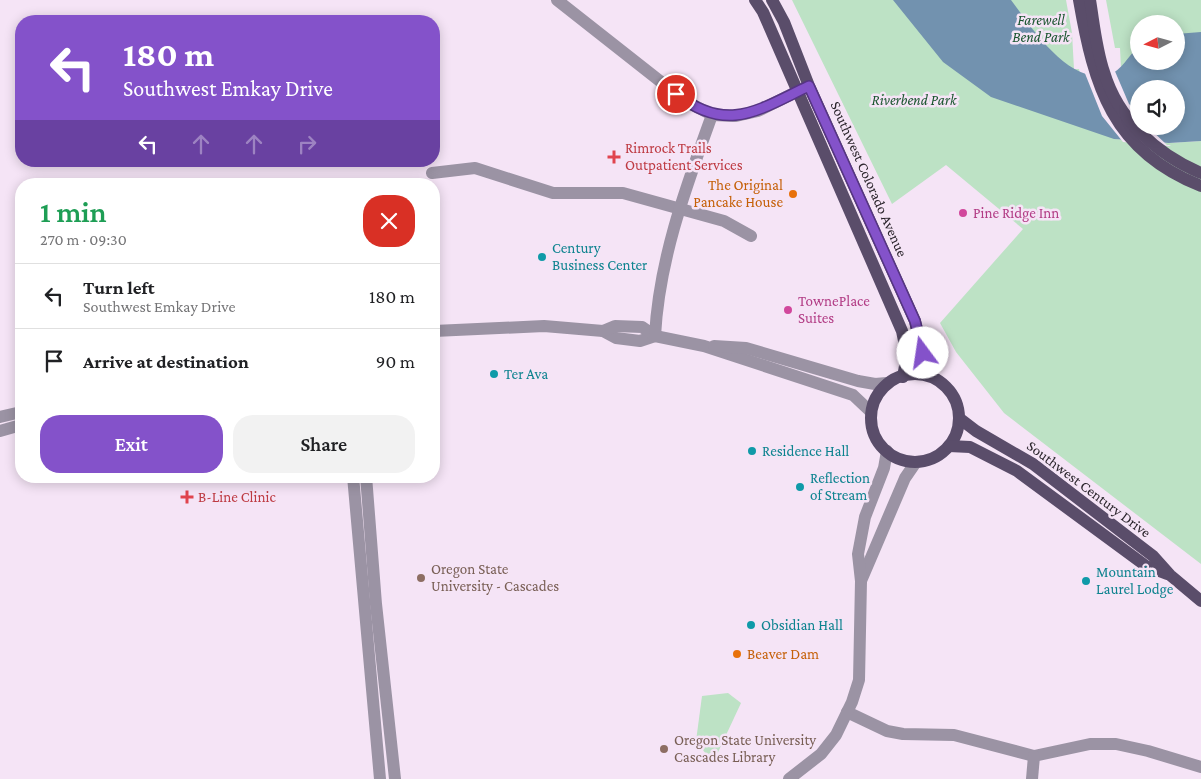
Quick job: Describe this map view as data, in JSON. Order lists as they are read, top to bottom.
{
  "streets": {
    "main road": ["Southwest Colorado Avenue", "Southwest Century Drive"]
  },
  "crossings": [
    ["Southwest Colorado Avenue", "Southwest Century Drive"]
  ],
  "parks": ["Farewell Bend Park", "Riverbend Park"],
  "places": {
    "health": ["Rimrock Trails Outpatient Services", "B-Line Clinic"],
    "other": [
      "The Original Pancake House",
      "Pine Ridge Inn",
      "Century Business Center",
      "TownePlace Suites",
      "Ter Ava",
      "Residence Hall",
      "Reflection of Stream",
      "Oregon State University - Cascades",
      "Mountain Laurel Lodge",
      "Obsidian Hall",
      "Beaver Dam",
      "Oregon State University Cascades Library"
    ]
  },
  "north": "left",
  "page": {
    "turn": ["180 m", "Southwest Emkay Drive"],
    "heading": ["1 min", "270 m · 09:30"],
    "list": [
      {
        "name": "Turn left",
        "note": "Southwest Emkay Drive",
        "value": "180 m"
      },
      {
        "name": "Arrive at destination",
        "value": "90 m"
      }
    ],
    "buttons": ["Exit", "Share"]
  }
}
